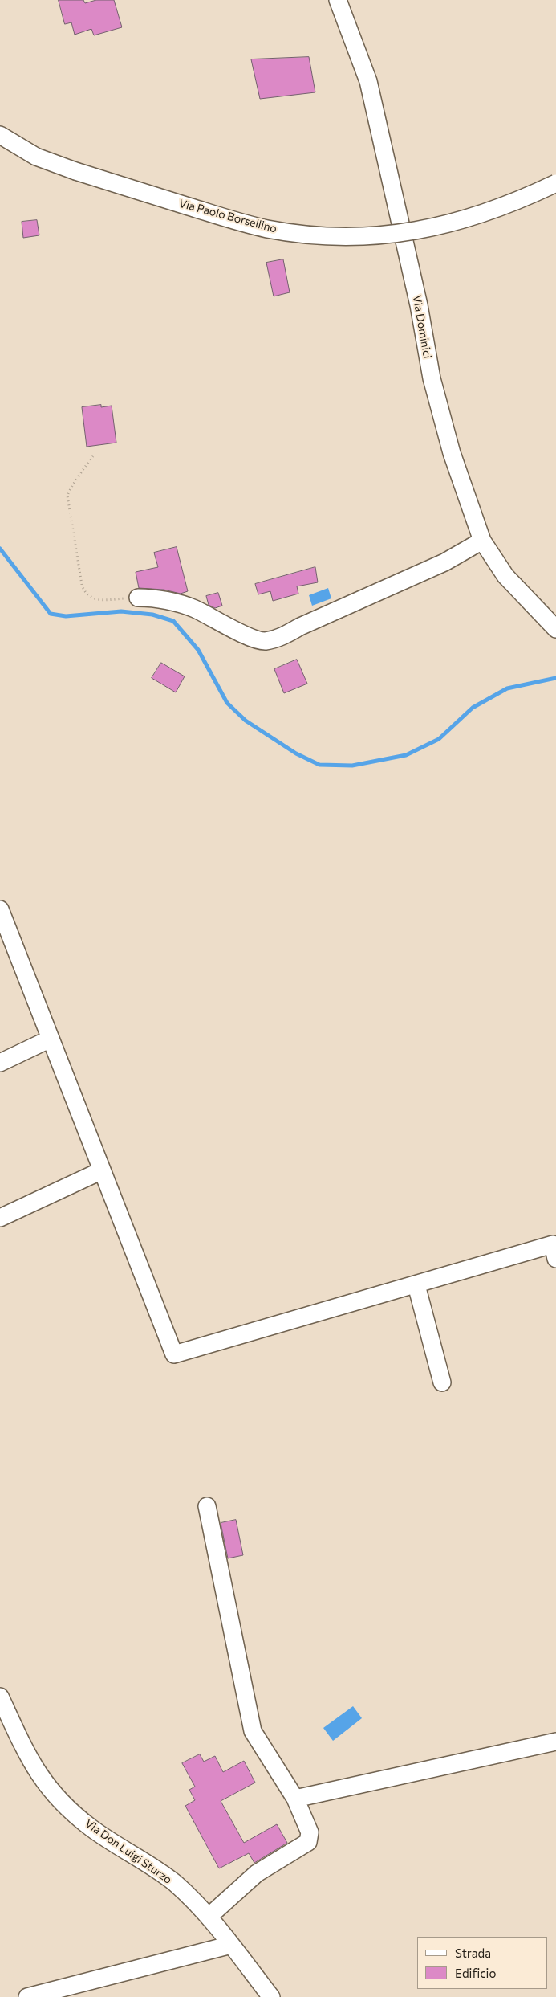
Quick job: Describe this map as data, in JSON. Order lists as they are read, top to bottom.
{
  "streets": {
    "street": ["Via Paolo Borsellino", "Via Dominici", "Via Don Luigi Sturzo"]
  },
  "legend": ["Strada", "Edificio"]
}
